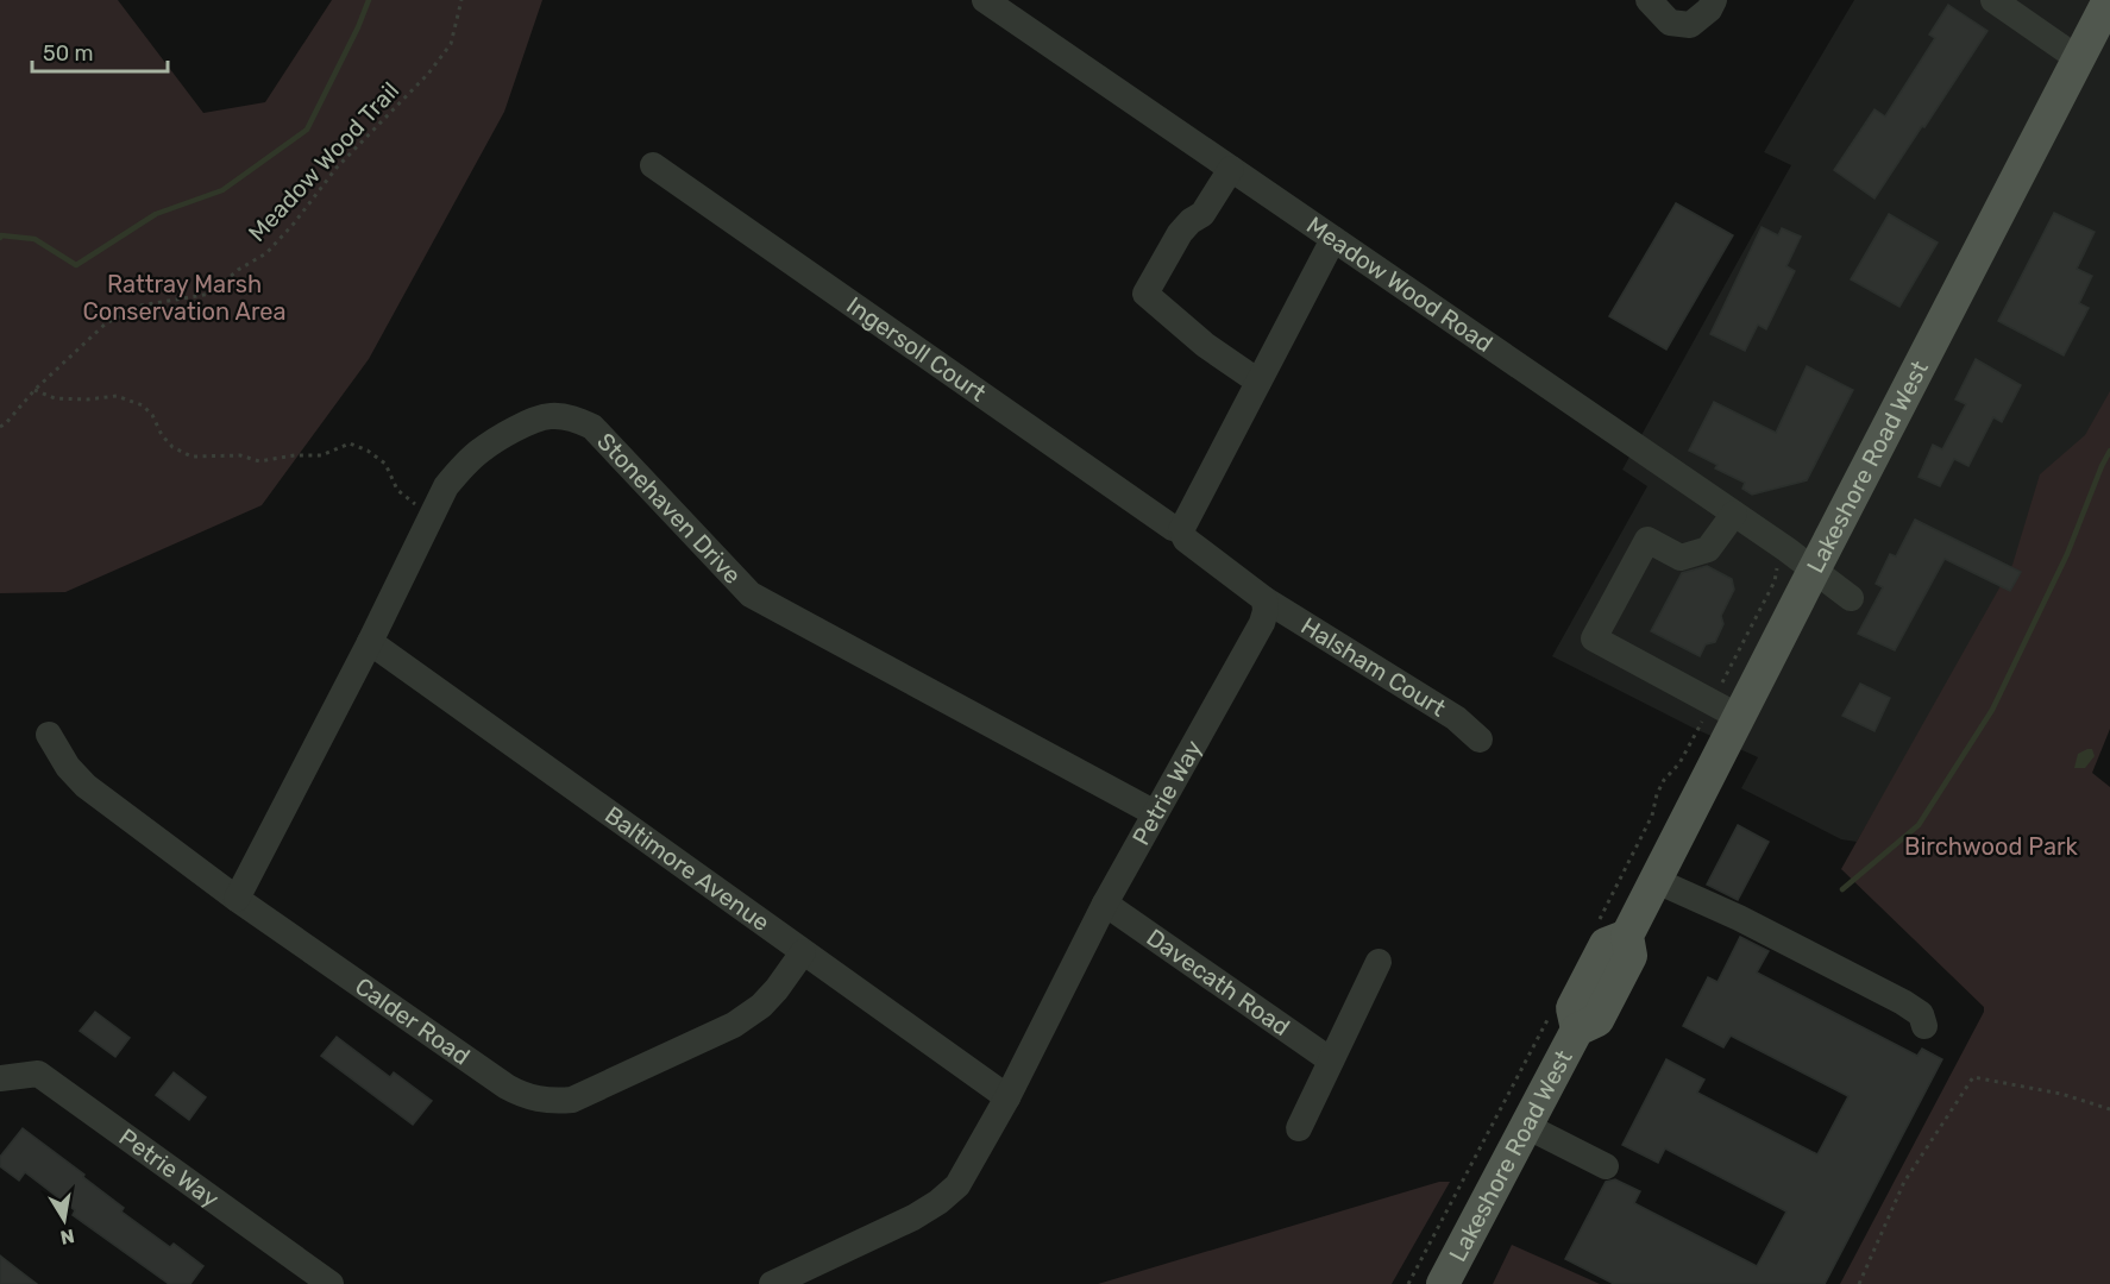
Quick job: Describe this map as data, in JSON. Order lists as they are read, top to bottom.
{
  "streets": {
    "main road": ["Lakeshore Road West"],
    "street": [
      "Meadow Wood Road",
      "Ingersoll Court",
      "Stonehaven Drive",
      "Halsham Court",
      "Petrie Way",
      "Baltimore Avenue",
      "Davecath Road",
      "Calder Road"
    ],
    "path": ["Meadow Wood Trail"]
  },
  "crossings": [
    ["Meadow Wood Road", "Lakeshore Road West"],
    ["Stonehaven Drive", "Petrie Way"],
    ["Stonehaven Drive", "Baltimore Avenue"],
    ["Stonehaven Drive", "Calder Road"],
    ["Halsham Court", "Petrie Way"],
    ["Petrie Way", "Baltimore Avenue"],
    ["Petrie Way", "Davecath Road"],
    ["Baltimore Avenue", "Calder Road"]
  ],
  "parks": ["Rattray Marsh Conservation Area", "Birchwood Park"],
  "scale_bar": "50 m",
  "north": "bottom"
}
